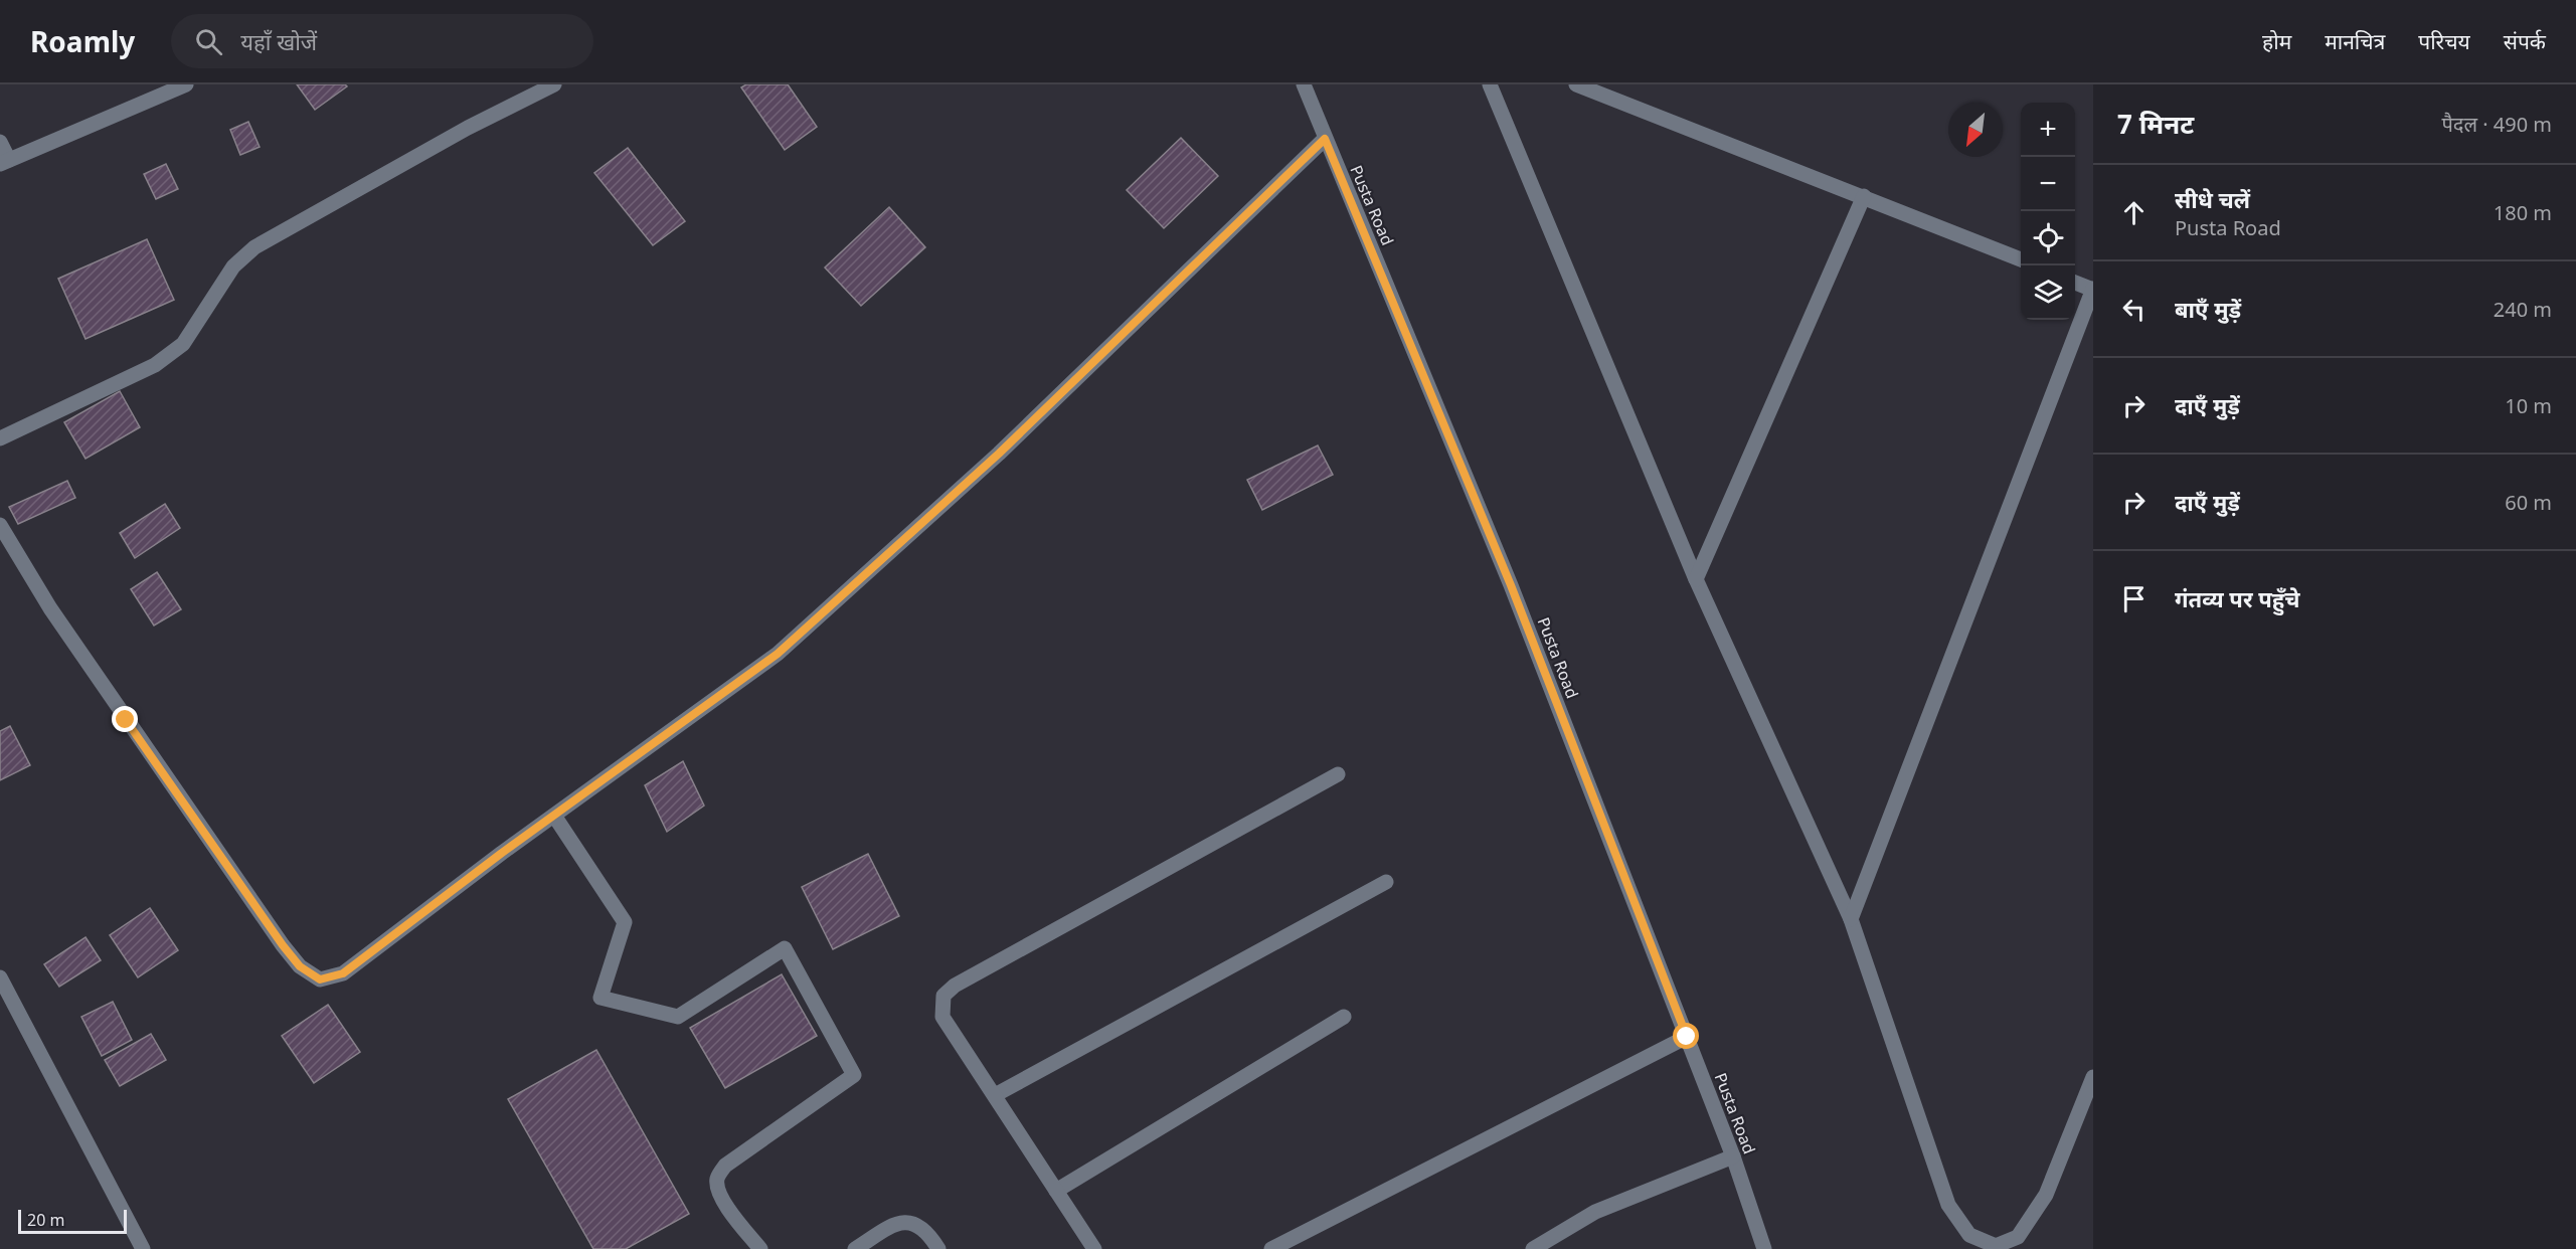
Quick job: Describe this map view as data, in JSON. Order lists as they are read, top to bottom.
{
  "streets": {
    "street": ["Pusta Road"]
  },
  "scale_bar": "20 m",
  "north": "bottom left",
  "page": {
    "header": "Roamly",
    "search": "यहाँ खोजें",
    "nav": [
      "होम",
      "मानचित्र",
      "परिचय",
      "संपर्क"
    ],
    "heading": ["7 मिनट", "पैदल · 490 m"],
    "map_buttons": ["+", "−"],
    "list": [
      ["सीधे चलें", "Pusta Road", "180 m"],
      ["बाएँ मुड़ें", "240 m"],
      ["दाएँ मुड़ें", "10 m"],
      ["दाएँ मुड़ें", "60 m"],
      "गंतव्य पर पहुँचे"
    ],
    "scale": "20 m"
  }
}
